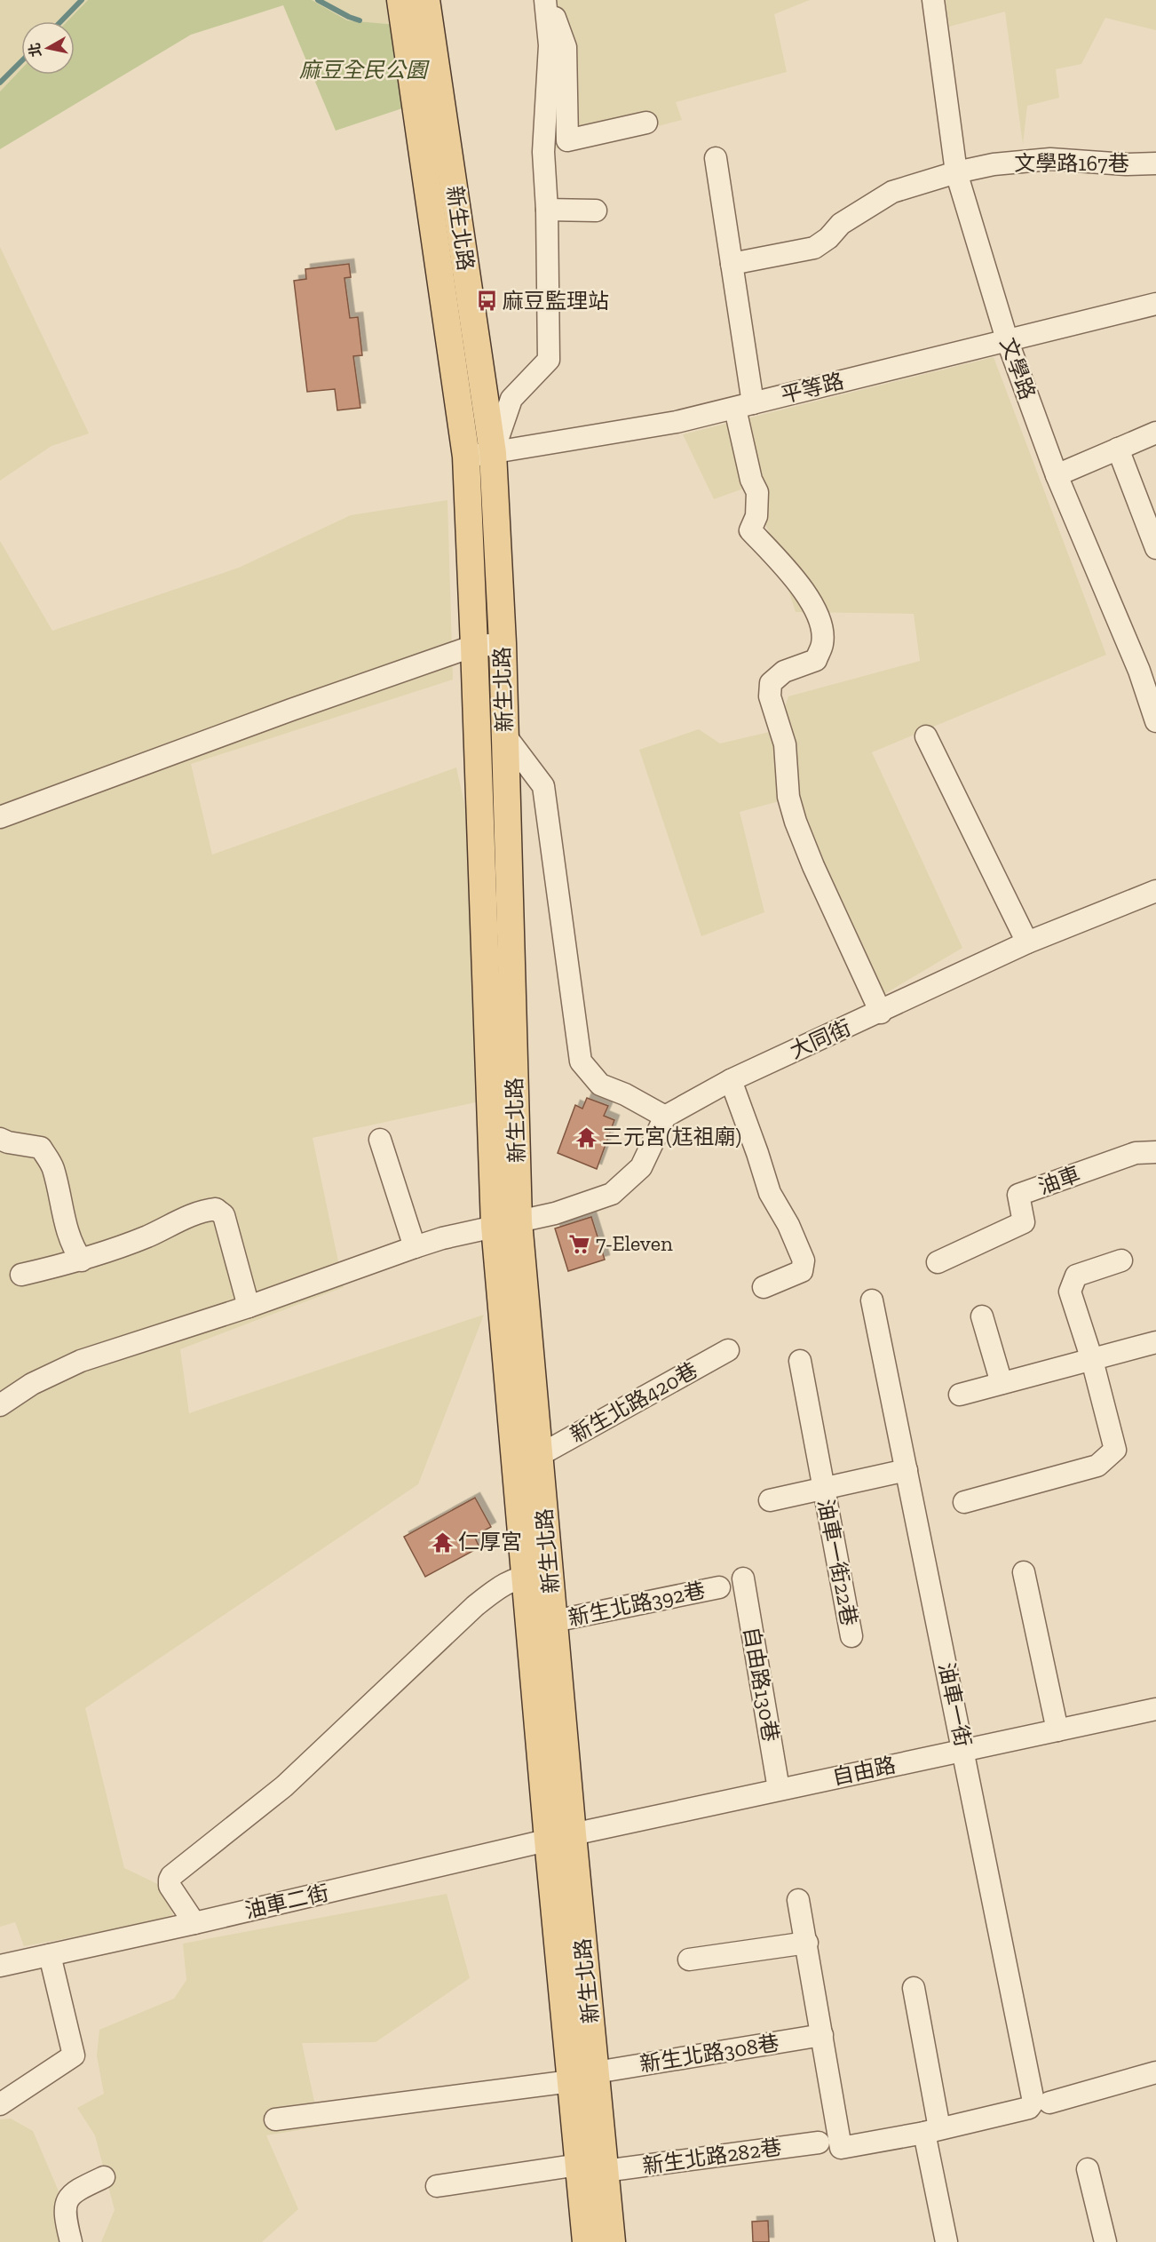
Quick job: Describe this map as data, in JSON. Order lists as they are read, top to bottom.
{
  "streets": {
    "main road": ["新生北路"],
    "street": [
      "文學路167巷",
      "文學路",
      "平等路",
      "大同街",
      "油車",
      "新生北路420巷",
      "油車一街22巷",
      "新生北路392巷",
      "自由路130巷",
      "油車一街",
      "自由路",
      "油車二街",
      "新生北路308巷",
      "新生北路282巷"
    ]
  },
  "crossings": [
    ["文學路167巷", "文學路"],
    ["新生北路", "平等路"],
    ["新生北路", "新生北路420巷"],
    ["新生北路", "新生北路392巷"],
    ["新生北路", "自由路"],
    ["新生北路", "油車二街"],
    ["新生北路", "新生北路308巷"],
    ["新生北路", "新生北路282巷"],
    ["文學路", "平等路"],
    ["油車一街22巷", "油車一街"],
    ["自由路130巷", "自由路"],
    ["油車一街", "自由路"],
    ["自由路", "油車二街"]
  ],
  "parks": ["麻豆全民公園"],
  "places": {
    "bus stop": ["麻豆監理站"],
    "temple": ["三元宮(尪祖廟)", "仁厚宮"],
    "supermarket": ["7-Eleven"]
  },
  "north": "left"
}
